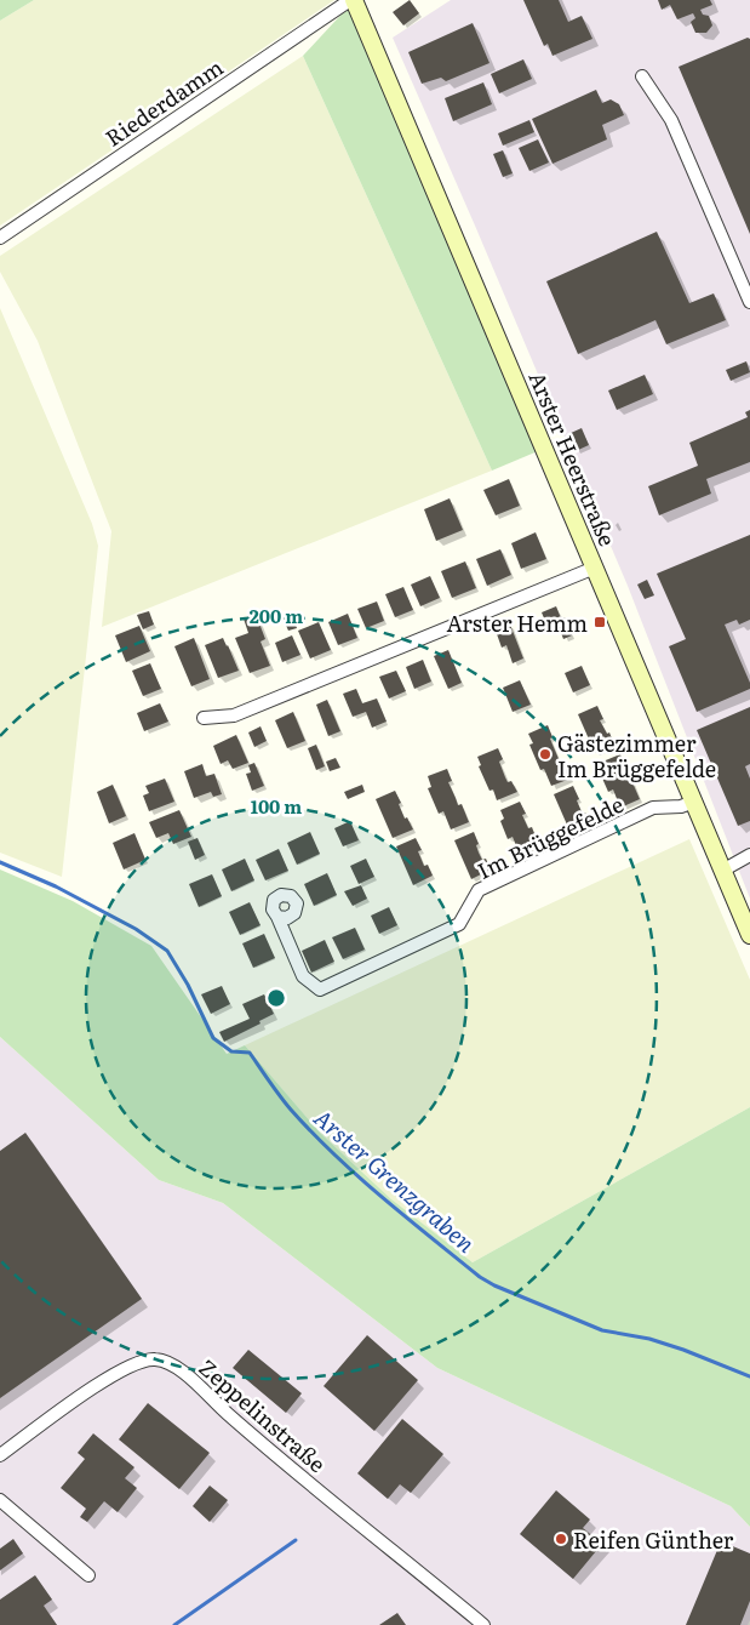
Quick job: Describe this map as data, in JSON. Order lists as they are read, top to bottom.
{
  "streets": {
    "street": [
      "Riederdamm",
      "Arster Heerstraße",
      "Im Brüggefelde",
      "Zeppelinstraße"
    ]
  },
  "crossings": [
    ["Riederdamm", "Arster Heerstraße"],
    ["Arster Heerstraße", "Im Brüggefelde"]
  ],
  "water": ["Arster Grenzgraben"],
  "places": {
    "transit": ["Arster Hemm"],
    "other": ["Gästezimmer Im Brüggefelde", "Reifen Günther"]
  },
  "rings": ["200 m", "100 m"]
}
